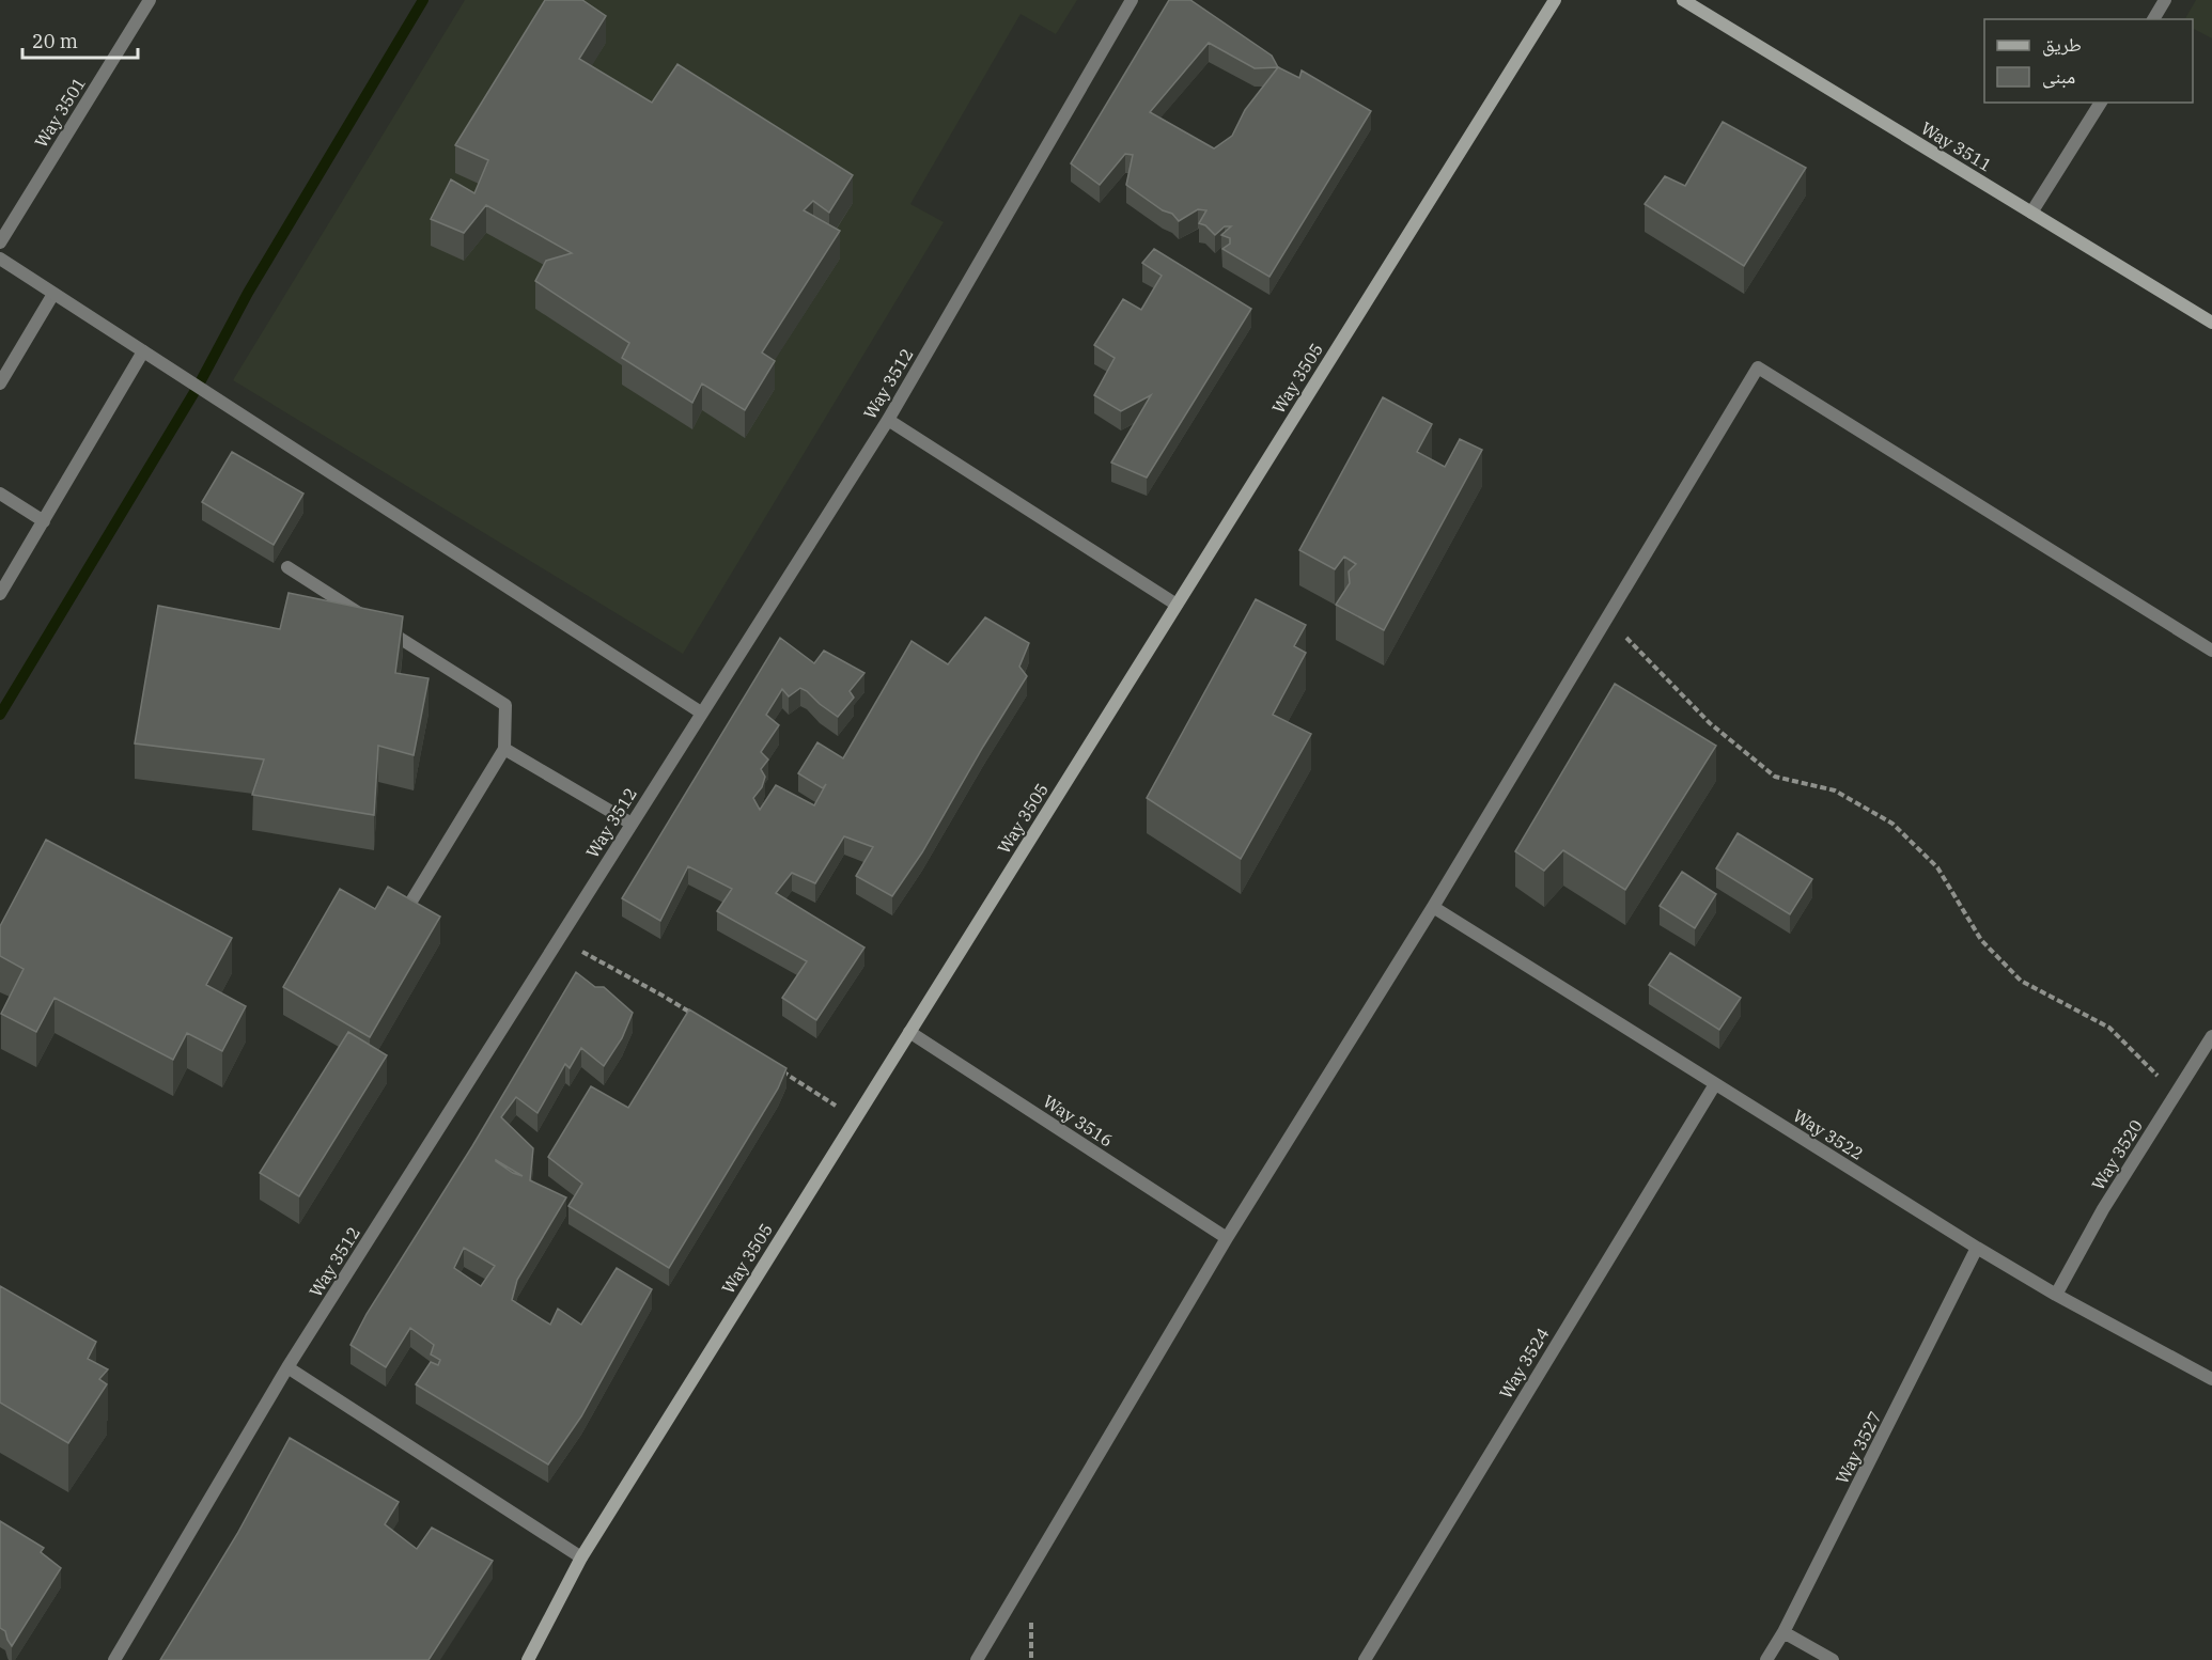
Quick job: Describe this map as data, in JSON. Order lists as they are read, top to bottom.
{
  "streets": {
    "street": [
      "Way 3501",
      "Way 3511",
      "Way 3505",
      "Way 3512",
      "Way 3516",
      "Way 3522",
      "Way 3520",
      "Way 3524",
      "Way 3527"
    ]
  },
  "crossings": [
    ["Way 3505", "Way 3516"],
    ["Way 3522", "Way 3520"],
    ["Way 3522", "Way 3524"],
    ["Way 3522", "Way 3527"]
  ],
  "legend": ["طريق", "مبنى"],
  "scale_bar": "20 m"
}
